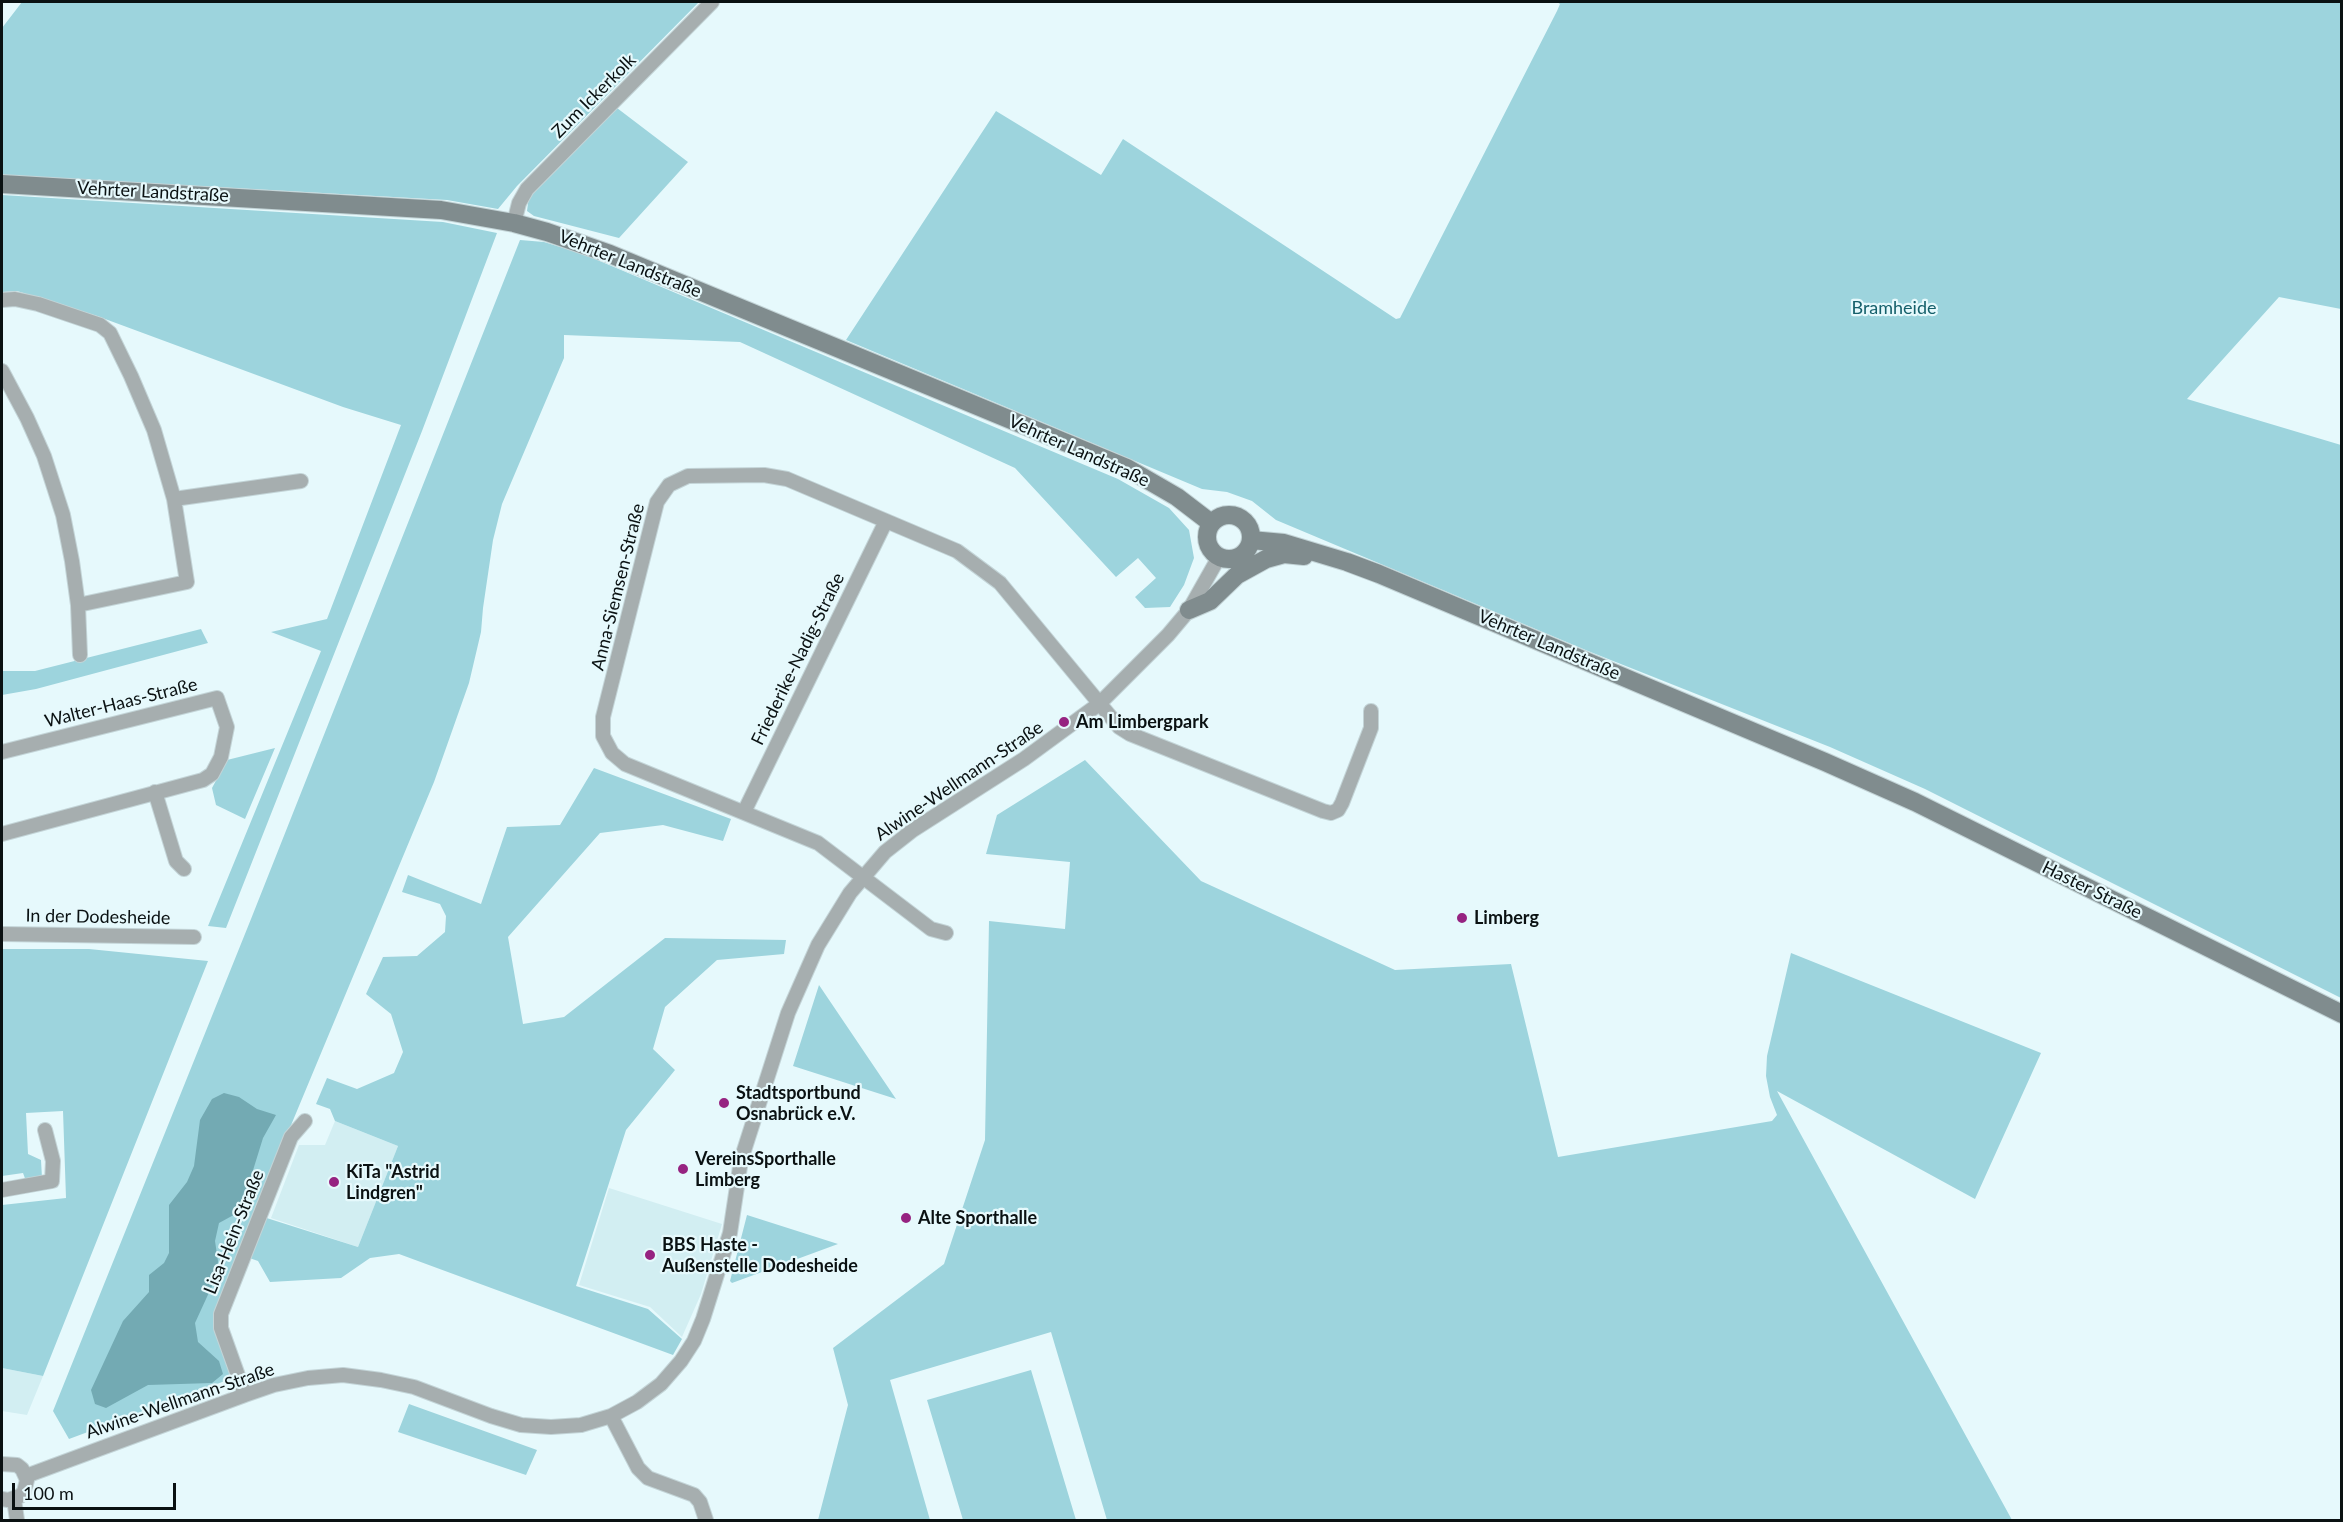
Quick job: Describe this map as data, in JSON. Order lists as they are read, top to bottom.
{
  "streets": {
    "main road": ["Vehrter Landstraße", "Haster Straße"],
    "street": [
      "Zum Ickerkolk",
      "Anna-Siemsen-Straße",
      "Friederike-Nadig-Straße",
      "Walter-Haas-Straße",
      "Alwine-Wellmann-Straße",
      "In der Dodesheide",
      "Lisa-Hein-Straße"
    ]
  },
  "crossings": [
    ["Zum Ickerkolk", "Vehrter Landstraße"],
    ["Vehrter Landstraße", "Alwine-Wellmann-Straße"],
    ["Vehrter Landstraße", "Haster Straße"],
    ["Anna-Siemsen-Straße", "Friederike-Nadig-Straße"],
    ["Anna-Siemsen-Straße", "Alwine-Wellmann-Straße"],
    ["Alwine-Wellmann-Straße", "Lisa-Hein-Straße"]
  ],
  "parks": ["Bramheide"],
  "places": [
    "Am Limbergpark",
    "Limberg",
    "Stadtsportbund Osnabrück e.V.",
    "VereinsSporthalle Limberg",
    "KiTa \"Astrid Lindgren\"",
    "Alte Sporthalle",
    "BBS Haste - Außenstelle Dodesheide"
  ],
  "scale_bar": "100 m"
}
